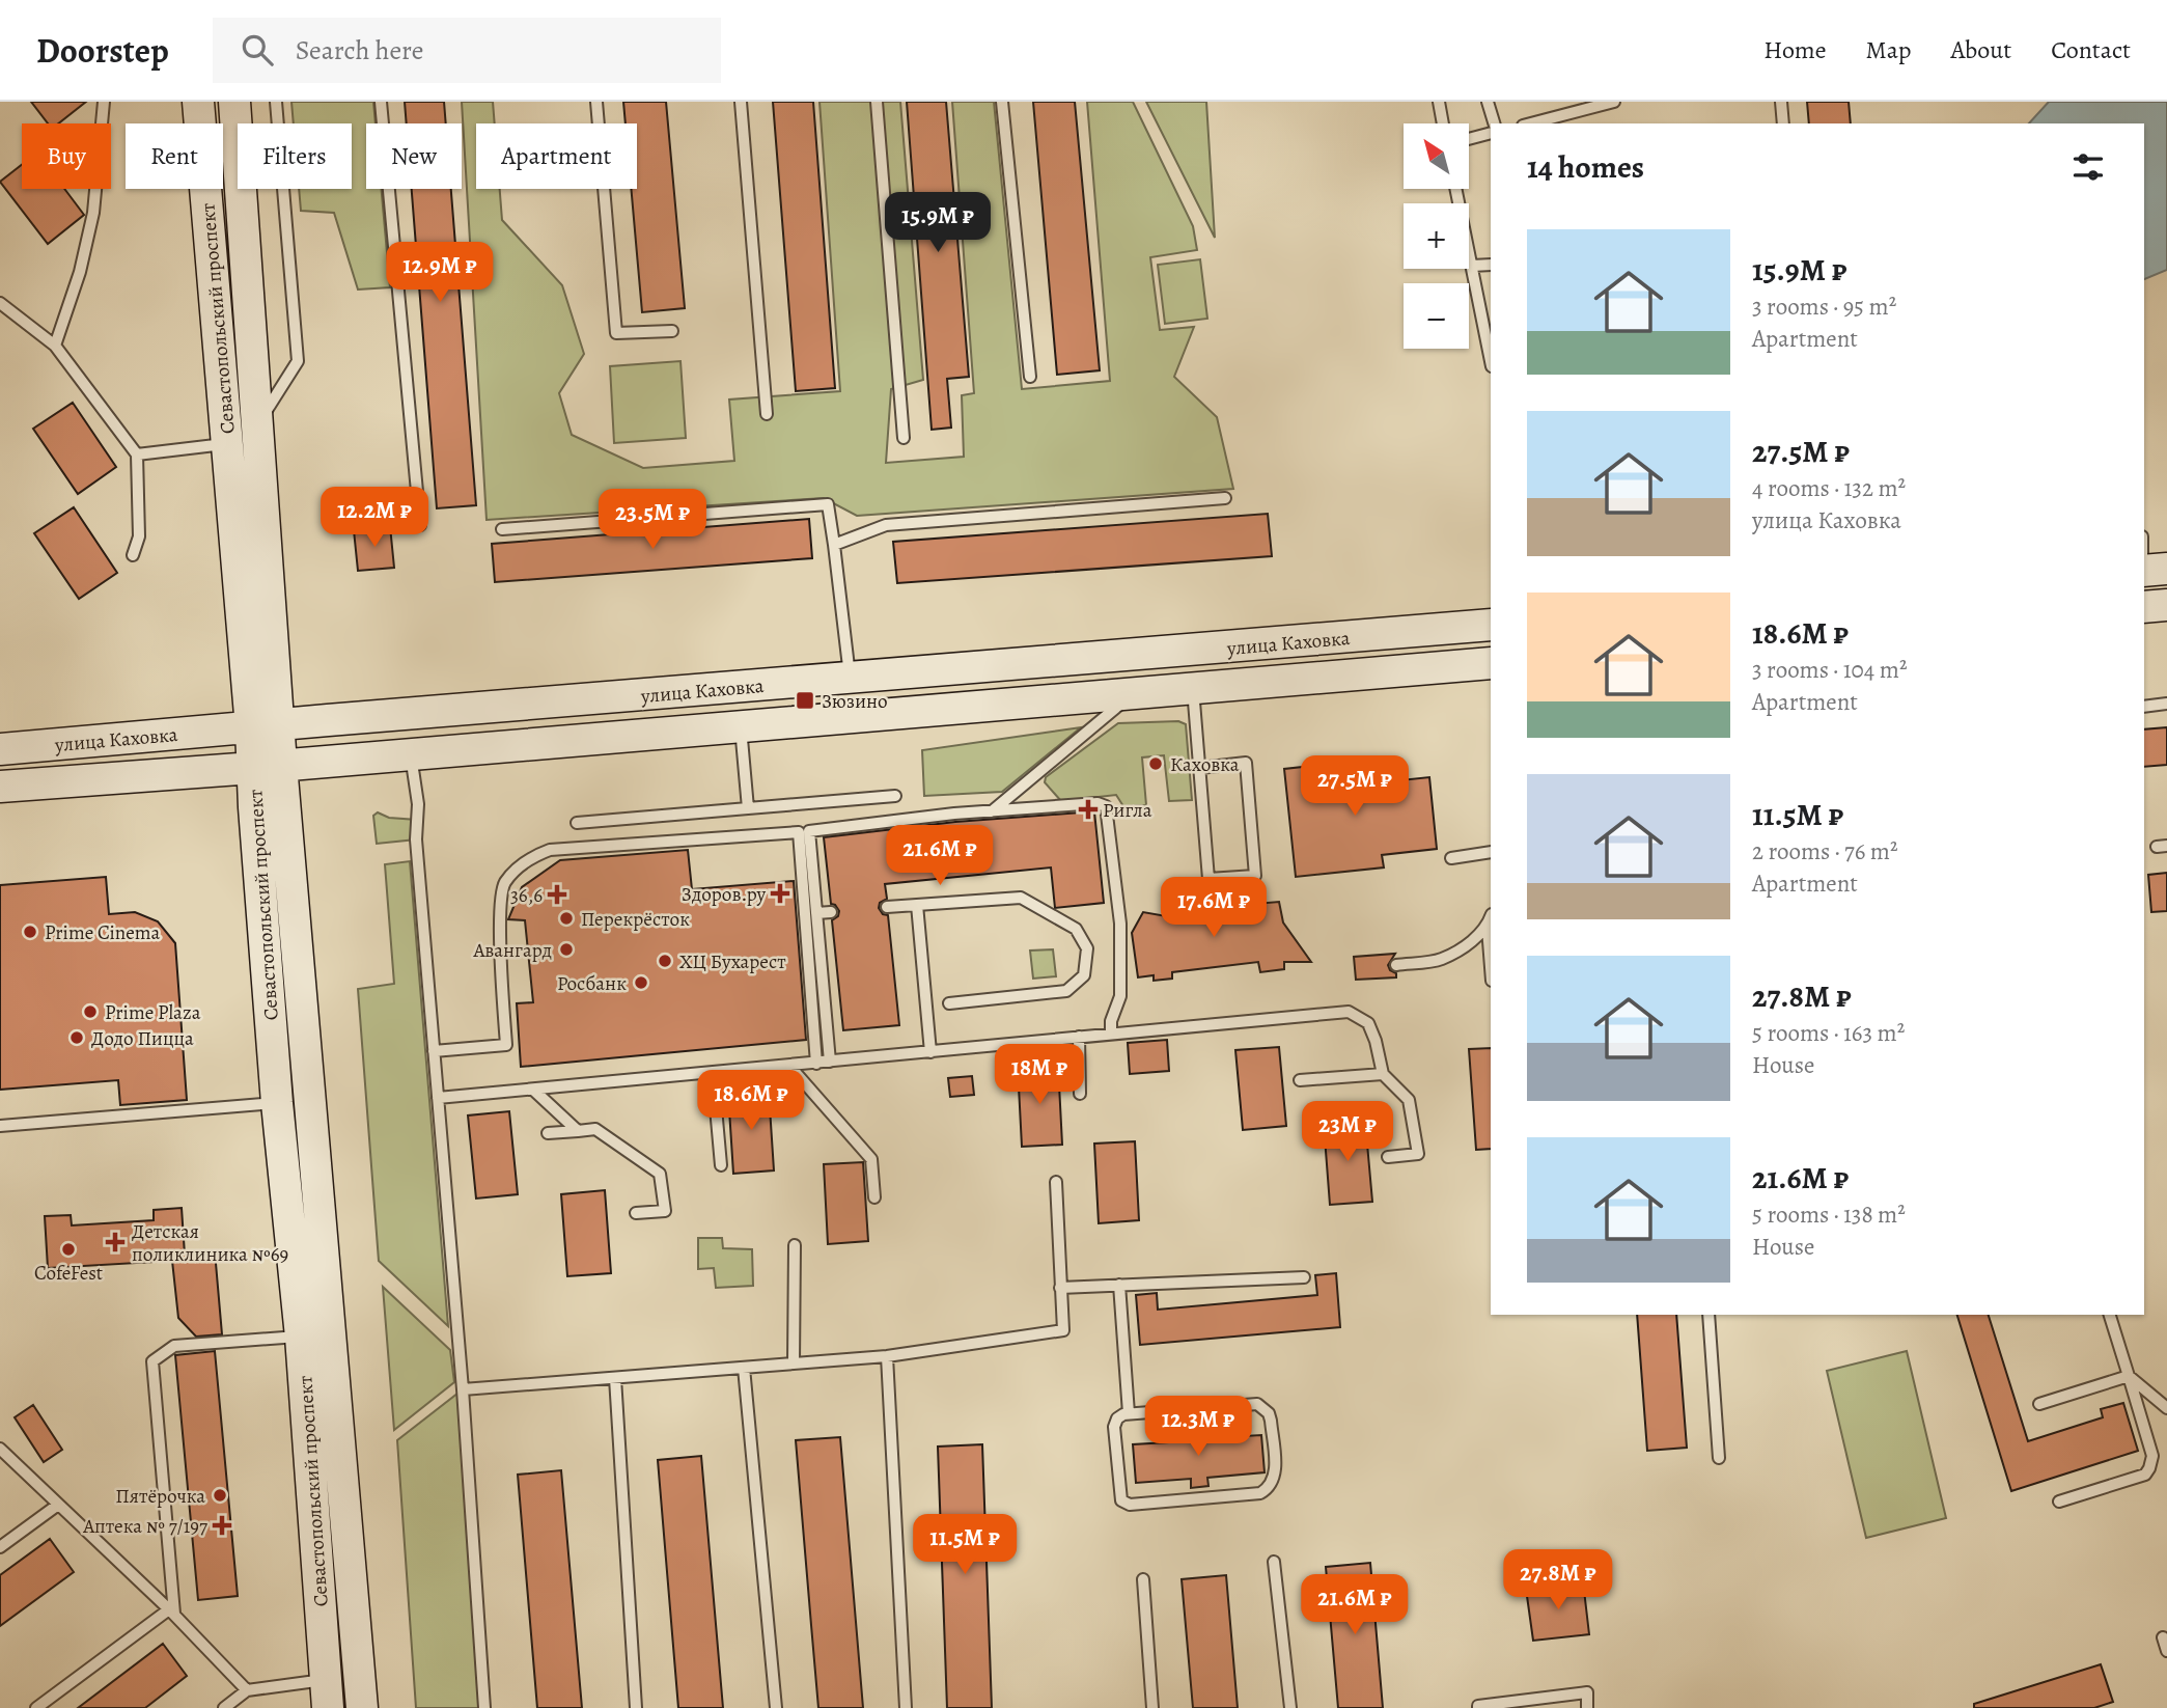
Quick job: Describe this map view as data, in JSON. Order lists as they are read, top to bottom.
{
  "streets": {
    "main road": ["Севастопольский проспект", "улица Каховка"]
  },
  "crossings": [
    ["Севастопольский проспект", "улица Каховка"]
  ],
  "places": {
    "transit": ["Зюзино"],
    "other": [
      "Каховка",
      "Перекрёсток",
      "Prime Cinema",
      "Авангард",
      "ХЦ Бухарест",
      "Росбанк",
      "Prime Plaza",
      "Додо Пицца",
      "CofeFest",
      "Пятёрочка"
    ],
    "health": [
      "Ригла",
      "Здоров.ру",
      "36,6",
      "Детская поликлиника №69",
      "Аптека № 7/197"
    ]
  },
  "north": "top left",
  "page": {
    "header": "Doorstep",
    "search": "Search here",
    "nav": [
      "Home",
      "Map",
      "About",
      "Contact"
    ],
    "map_buttons": ["+", "−"],
    "chip": [
      "Buy",
      "Rent",
      "Filters",
      "New",
      "Apartment"
    ],
    "heading": "14 homes",
    "price": [
      "15.9M ₽",
      "12.9M ₽",
      "12.2M ₽",
      "23.5M ₽",
      "27.5M ₽",
      "21.6M ₽",
      "17.6M ₽",
      "18M ₽",
      "18.6M ₽",
      "23M ₽",
      "12.3M ₽",
      "11.5M ₽",
      "27.8M ₽",
      "21.6M ₽"
    ],
    "list": [
      {
        "name": "15.9M ₽",
        "note": "3 rooms · 95 m² · Apartment"
      },
      {
        "name": "27.5M ₽",
        "note": "4 rooms · 132 m² · улица Каховка"
      },
      {
        "name": "18.6M ₽",
        "note": "3 rooms · 104 m² · Apartment"
      },
      {
        "name": "11.5M ₽",
        "note": "2 rooms · 76 m² · Apartment"
      },
      {
        "name": "27.8M ₽",
        "note": "5 rooms · 163 m² · House"
      },
      {
        "name": "21.6M ₽",
        "note": "5 rooms · 138 m² · House"
      }
    ]
  }
}
